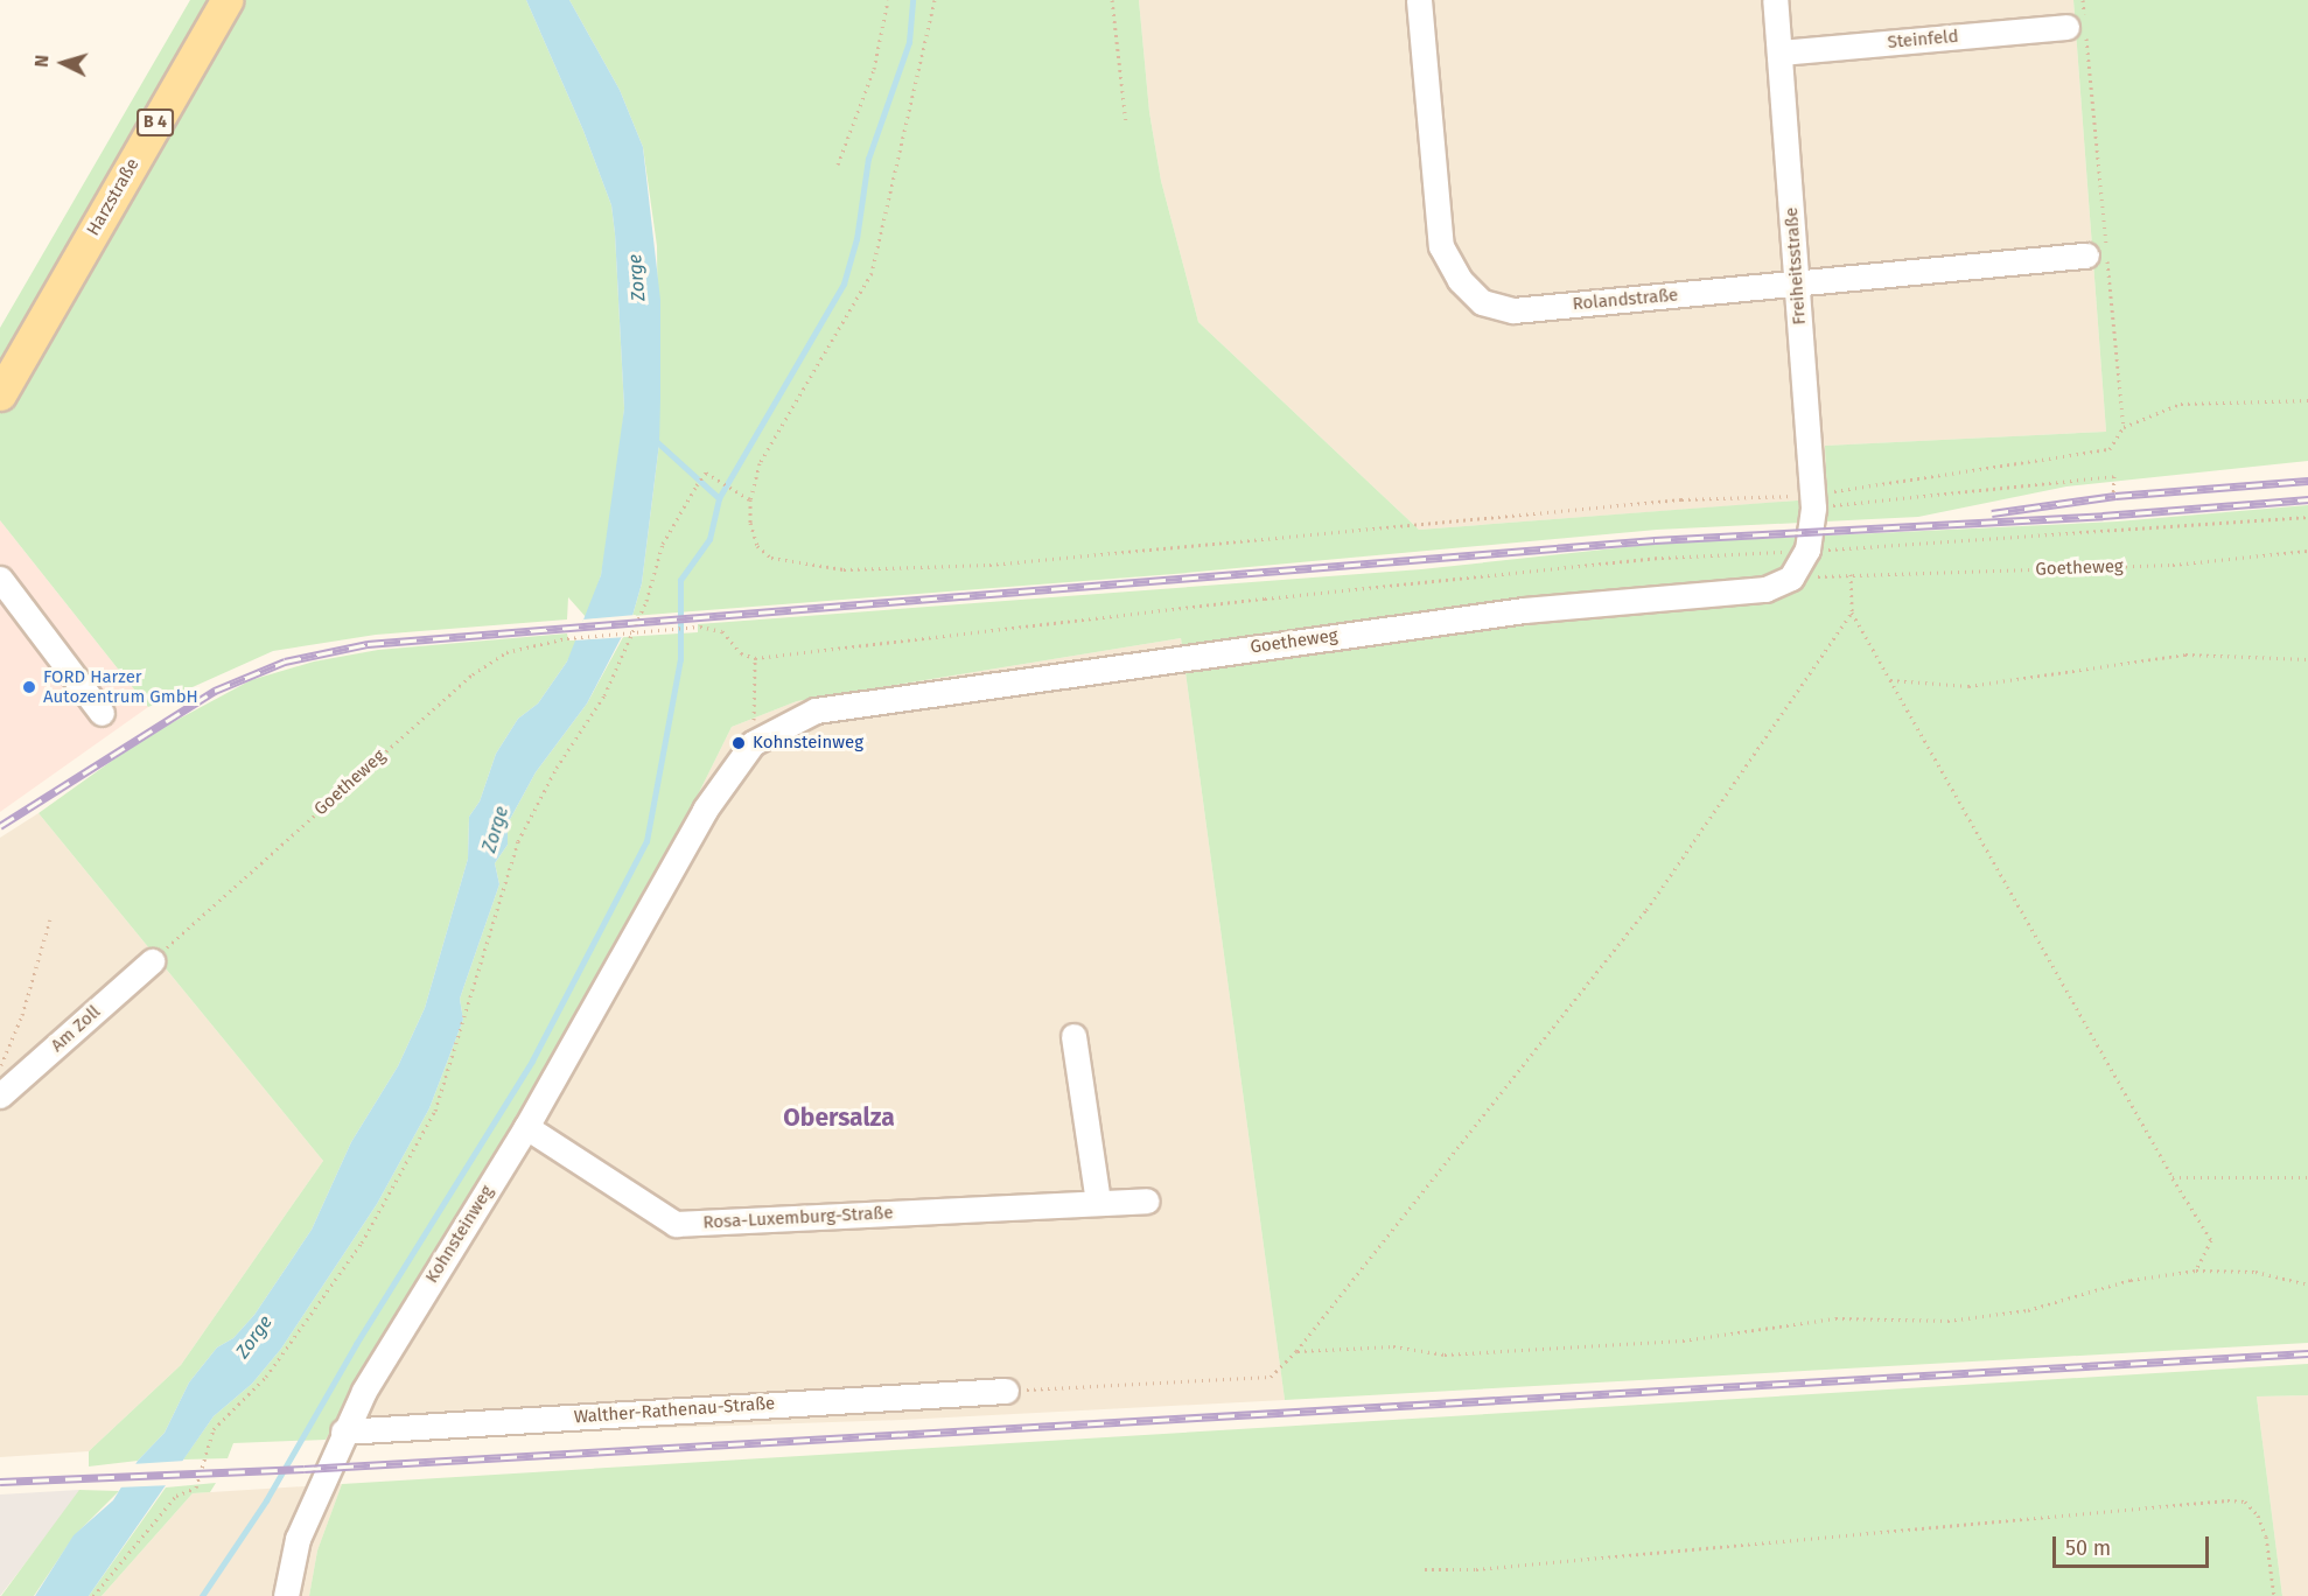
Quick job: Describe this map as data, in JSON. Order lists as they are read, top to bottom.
{
  "streets": {
    "main road": ["B 4", "Harzstraße"],
    "street": [
      "Steinfeld",
      "Freiheitsstraße",
      "Rolandstraße",
      "Goetheweg",
      "Am Zoll",
      "Rosa-Luxemburg-Straße",
      "Kohnsteinweg",
      "Walther-Rathenau-Straße"
    ]
  },
  "crossings": [
    ["Steinfeld", "Freiheitsstraße"],
    ["Freiheitsstraße", "Rolandstraße"],
    ["Freiheitsstraße", "Goetheweg"],
    ["Goetheweg", "Am Zoll"],
    ["Goetheweg", "Kohnsteinweg"],
    ["Rosa-Luxemburg-Straße", "Kohnsteinweg"],
    ["Kohnsteinweg", "Walther-Rathenau-Straße"]
  ],
  "districts": ["Obersalza"],
  "water": ["Zorge"],
  "places": ["FORD Harzer Autozentrum GmbH", "Kohnsteinweg"],
  "scale_bar": "50 m",
  "north": "left"
}
